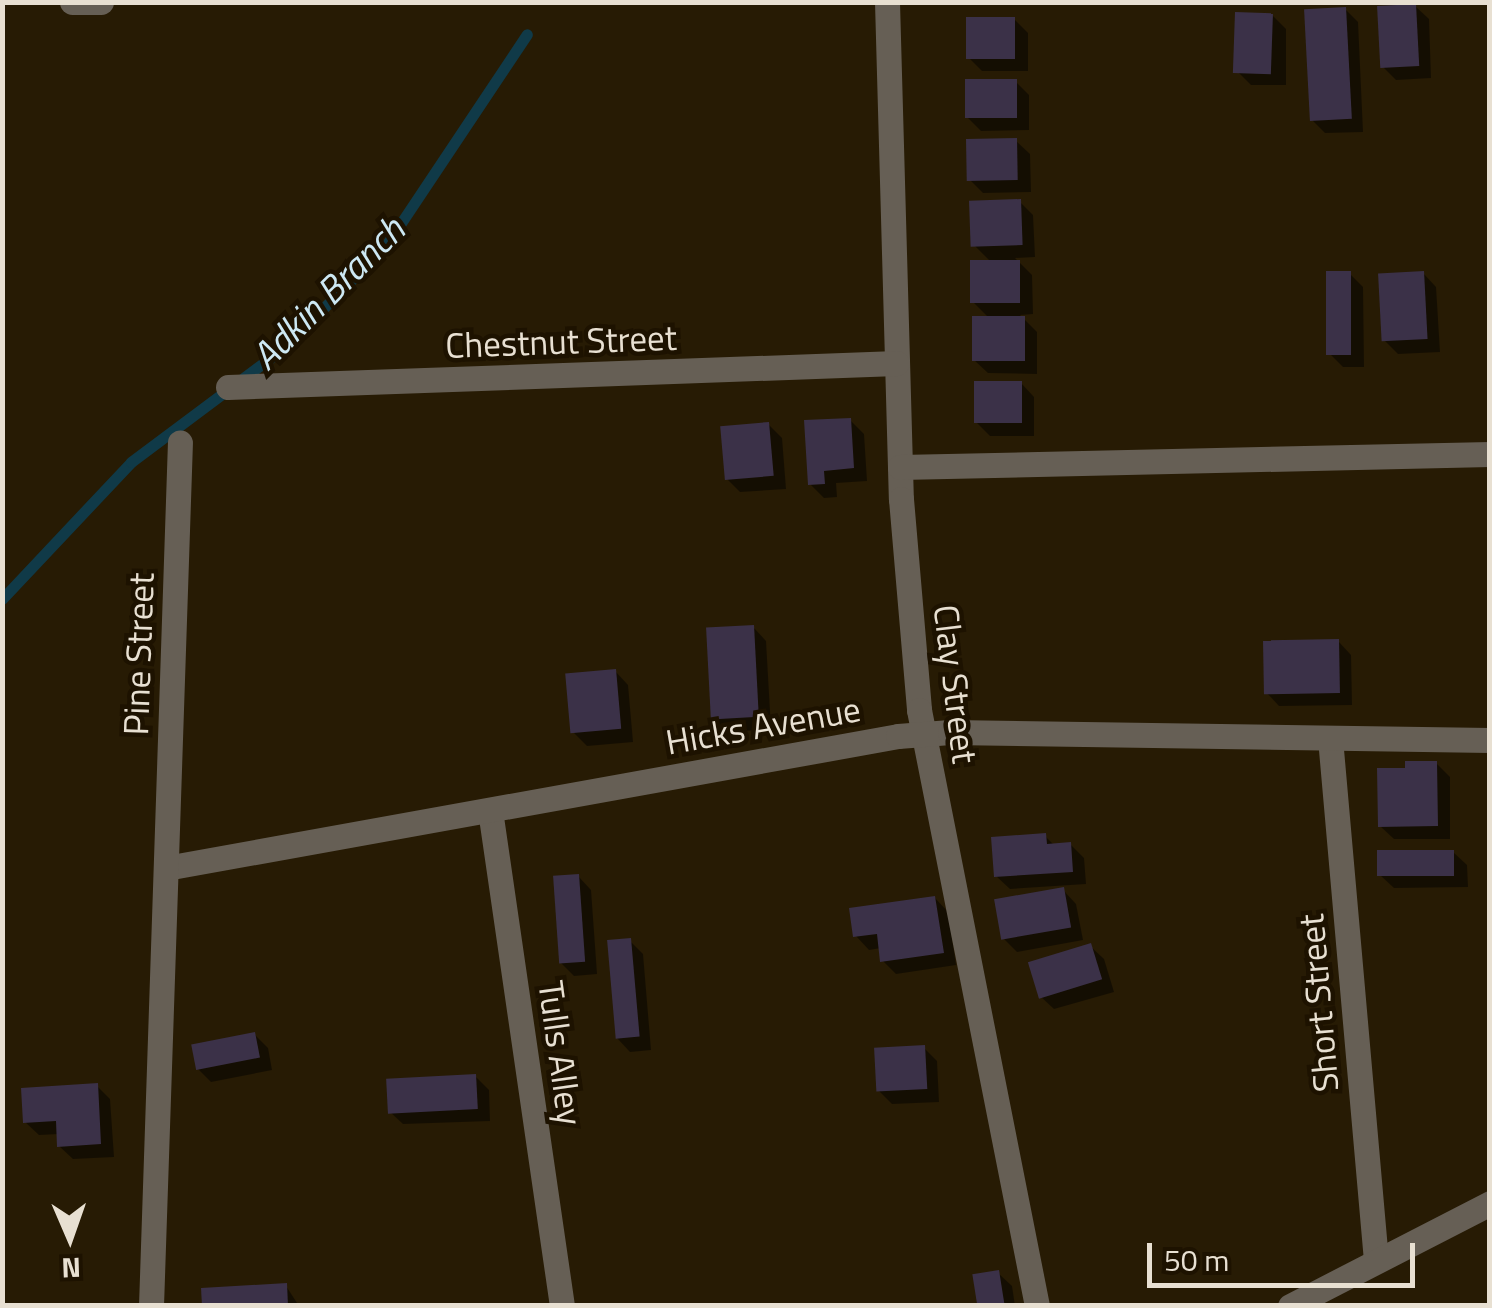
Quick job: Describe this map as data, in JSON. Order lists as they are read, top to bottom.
{
  "streets": {
    "street": [
      "Chestnut Street",
      "Pine Street",
      "Clay Street",
      "Hicks Avenue",
      "Short Street",
      "Tulls Alley"
    ]
  },
  "crossings": [
    ["Chestnut Street", "Clay Street"],
    ["Pine Street", "Hicks Avenue"],
    ["Clay Street", "Hicks Avenue"],
    ["Hicks Avenue", "Short Street"],
    ["Hicks Avenue", "Tulls Alley"]
  ],
  "water": ["Adkin Branch"],
  "scale_bar": "50 m",
  "north": "bottom"
}
